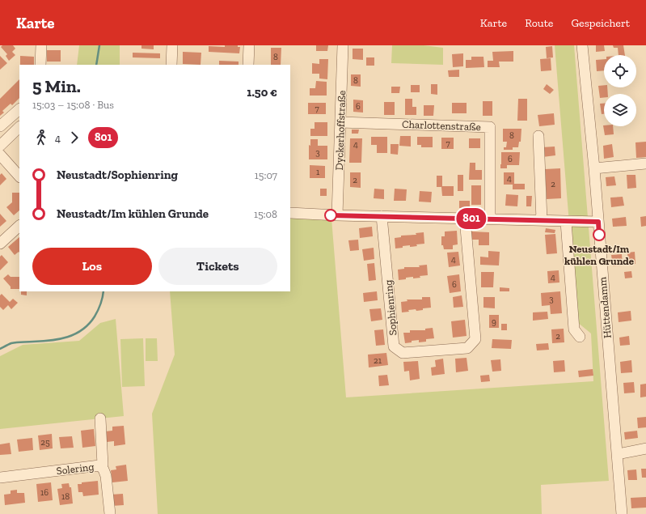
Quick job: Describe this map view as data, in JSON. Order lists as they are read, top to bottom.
{
  "streets": {
    "street": [
      "Charlottenstraße",
      "Dyckerhoffstraße",
      "Sophienring",
      "Hüttendamm",
      "Solering"
    ]
  },
  "crossings": [
    ["Charlottenstraße", "Dyckerhoffstraße"]
  ],
  "places": ["Neustadt/Im kühlen Grunde"],
  "lines": ["bus line 801"],
  "house_numbers": [
    "8",
    "8",
    "6",
    "7",
    "8",
    "7",
    "4",
    "3",
    "6",
    "1",
    "4",
    "2",
    "2",
    "4",
    "4",
    "6",
    "3",
    "9",
    "2",
    "21",
    "25",
    "16",
    "18"
  ],
  "page": {
    "header": "Karte",
    "nav": ["Karte", "Route", "Gespeichert"],
    "on_map": "801",
    "heading": ["5 Min.", "15:03 – 15:08 · Bus", "1.50 €"],
    "legs": ["4", "801"],
    "list": [
      {
        "name": "Neustadt/Sophienring",
        "value": "15:07"
      },
      {
        "name": "Neustadt/Im kühlen Grunde",
        "value": "15:08"
      }
    ],
    "buttons": ["Los", "Tickets"]
  }
}
